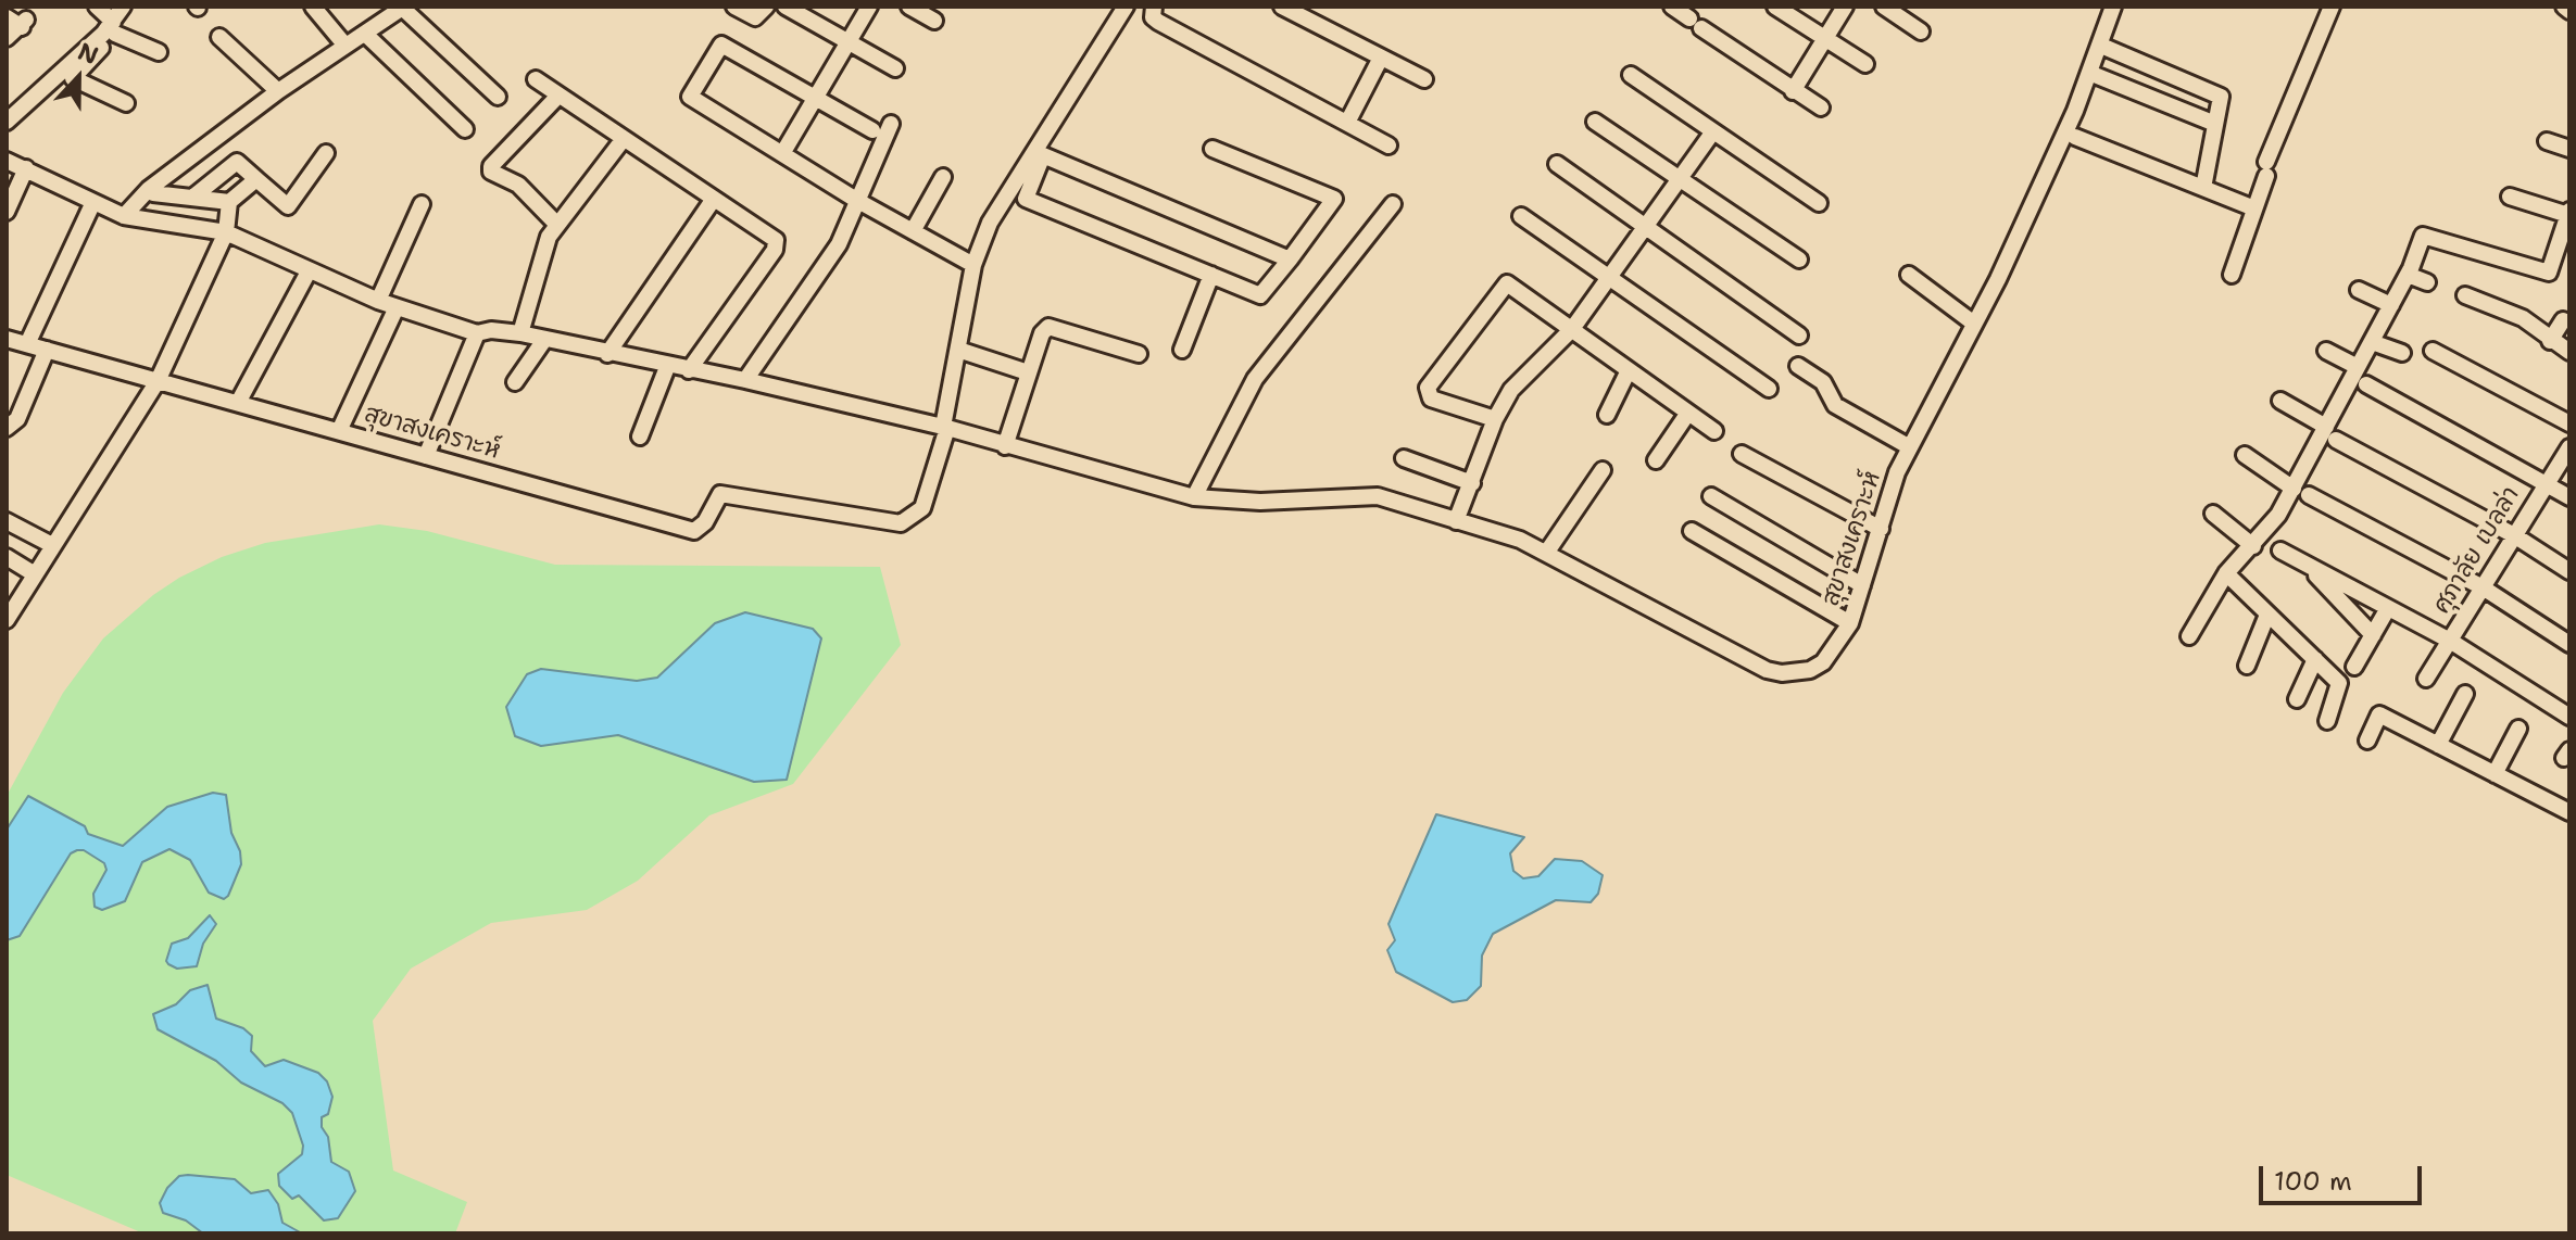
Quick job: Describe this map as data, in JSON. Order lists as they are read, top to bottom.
{
  "streets": {
    "street": ["สุขาสงเคราะห์", "ศุภาลัย เบลล่า"]
  },
  "scale_bar": "100 m",
  "north": "top"
}
